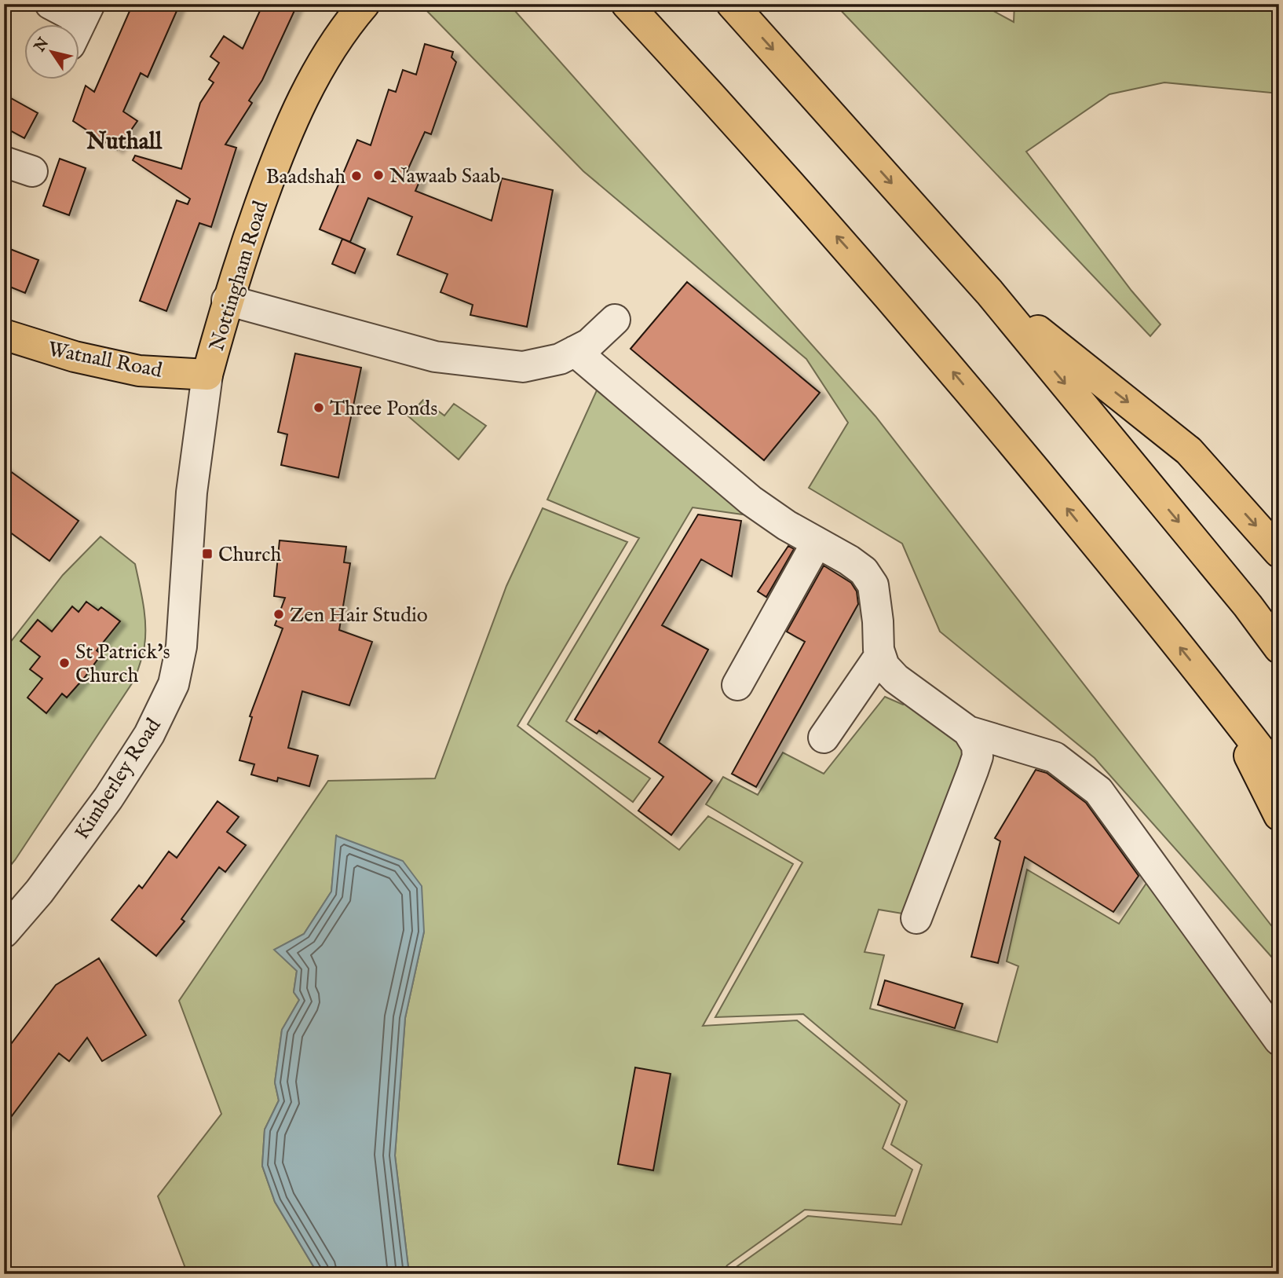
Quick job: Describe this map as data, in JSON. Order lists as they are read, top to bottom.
{
  "streets": {
    "main road": ["Nottingham Road", "Watnall Road"],
    "street": ["Kimberley Road"]
  },
  "crossings": [
    ["Nottingham Road", "Watnall Road"],
    ["Nottingham Road", "Kimberley Road"],
    ["Watnall Road", "Kimberley Road"]
  ],
  "districts": ["Nuthall"],
  "places": {
    "other": [
      "Nawaab Saab",
      "Baadshah",
      "Three Ponds",
      "Zen Hair Studio",
      "St Patrick's Church"
    ],
    "transit": ["Church"]
  },
  "north": "top left"
}
